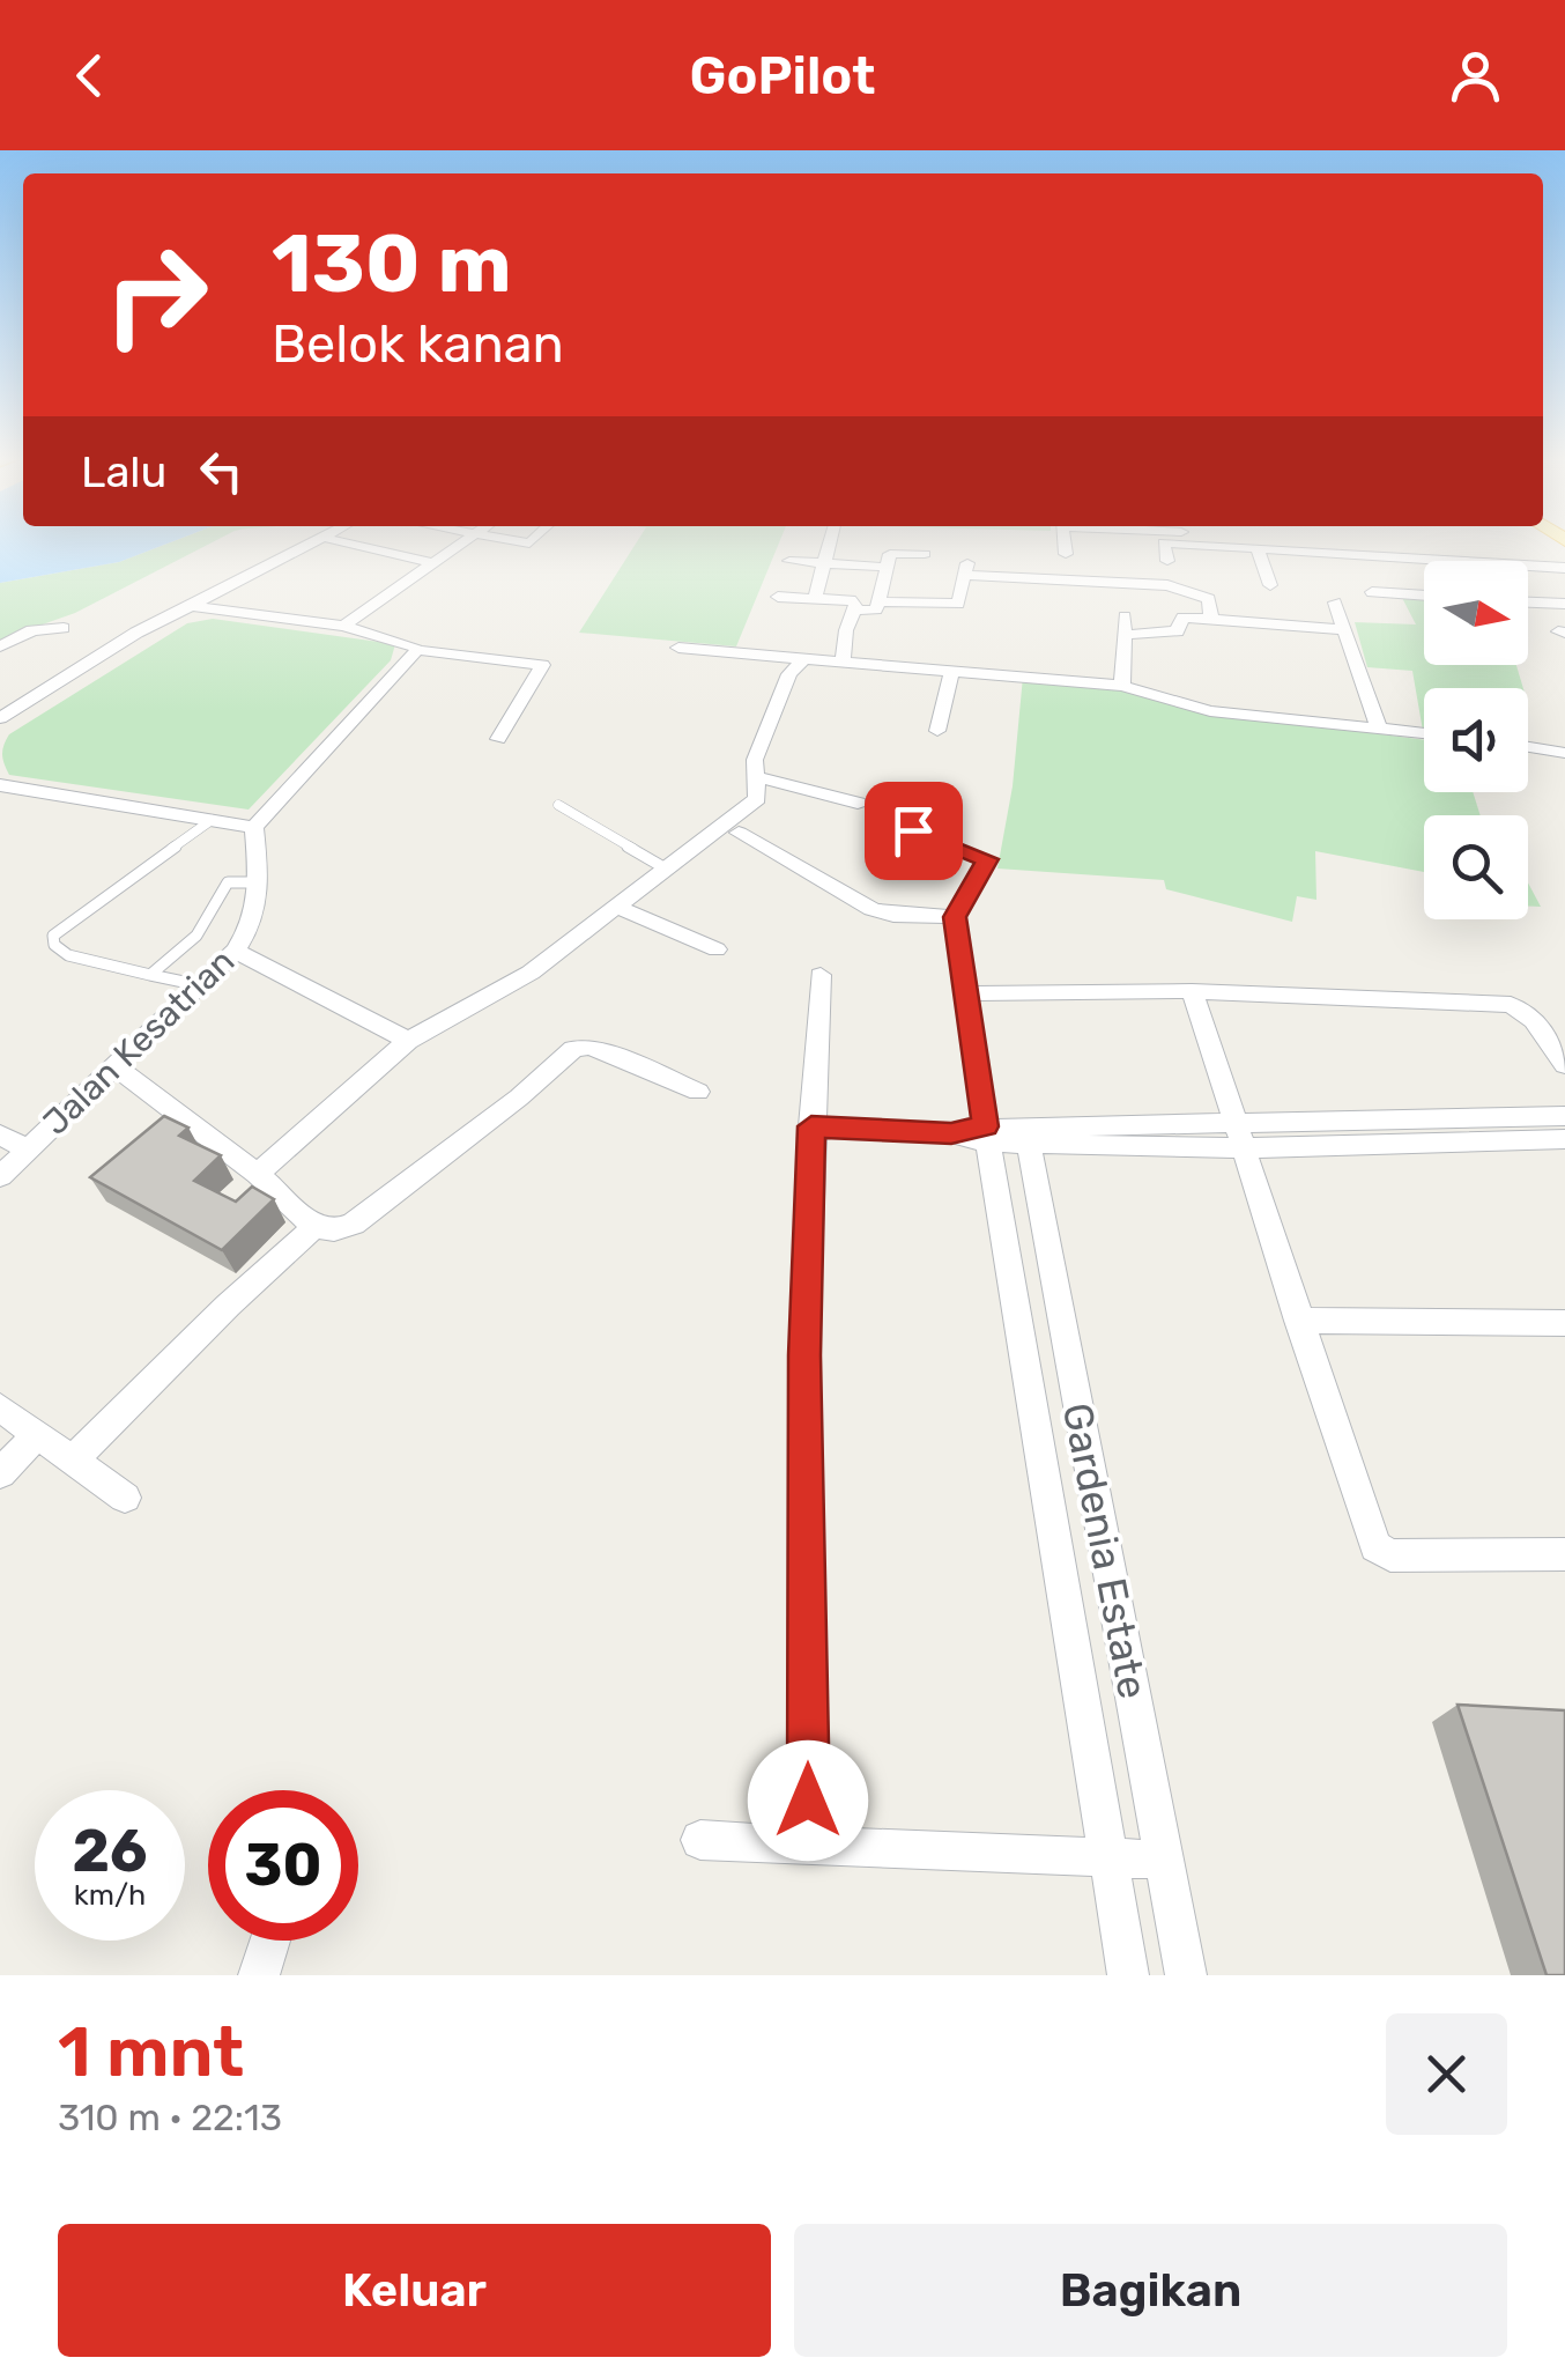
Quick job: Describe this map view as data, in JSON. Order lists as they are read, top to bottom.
{
  "streets": {
    "street": ["Jalan Kesatrian", "Gardenia Estate"]
  },
  "north": "right",
  "page": {
    "header": "GoPilot",
    "turn": ["130 m", "Belok kanan"],
    "then": "Lalu",
    "speed": "26 km/h",
    "limit": "30",
    "heading": ["1 mnt", "310 m · 22:13"],
    "buttons": ["Keluar", "Bagikan"]
  }
}
